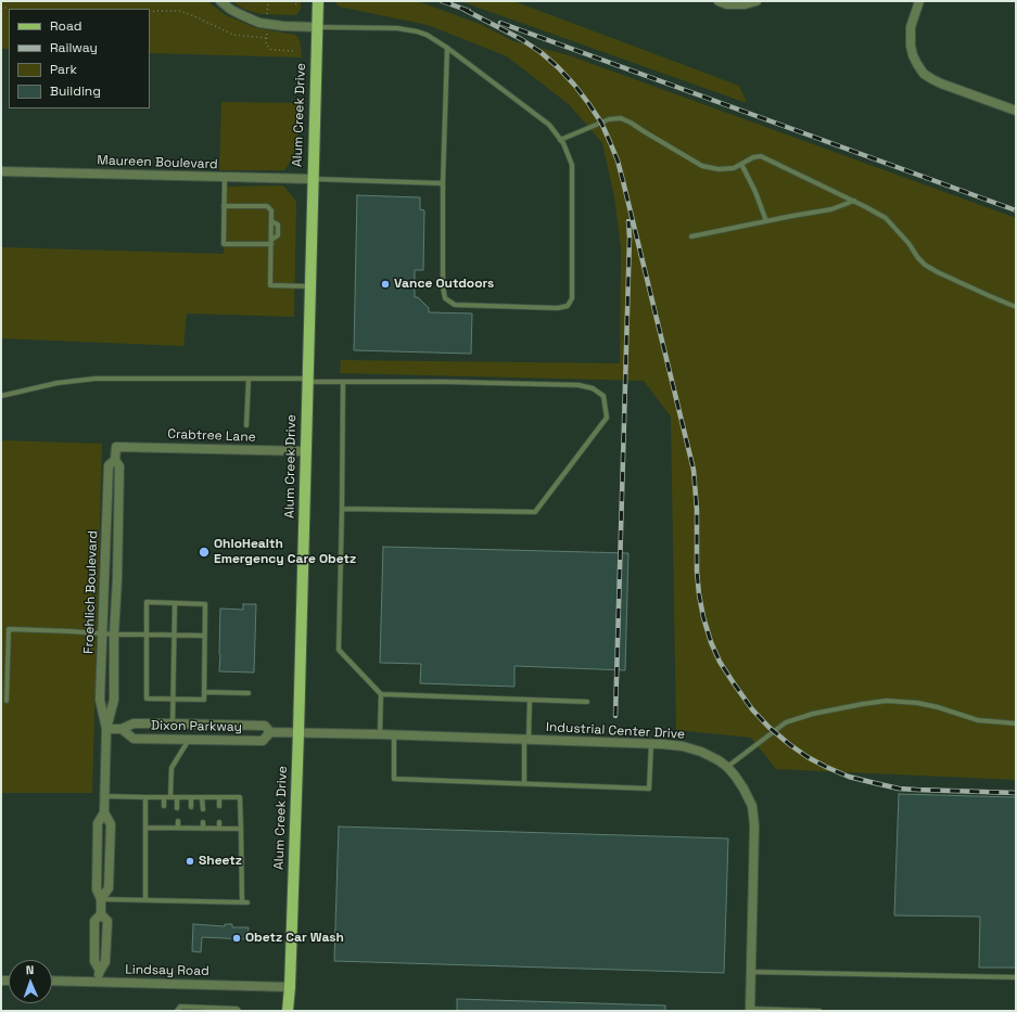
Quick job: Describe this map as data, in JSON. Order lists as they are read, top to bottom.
{
  "streets": {
    "main road": ["Alum Creek Drive"],
    "street": [
      "Maureen Boulevard",
      "Crabtree Lane",
      "Froehlich Boulevard",
      "Dixon Parkway",
      "Industrial Center Drive",
      "Lindsay Road"
    ]
  },
  "crossings": [
    ["Alum Creek Drive", "Maureen Boulevard"],
    ["Alum Creek Drive", "Crabtree Lane"],
    ["Alum Creek Drive", "Dixon Parkway"],
    ["Alum Creek Drive", "Industrial Center Drive"],
    ["Alum Creek Drive", "Lindsay Road"],
    ["Crabtree Lane", "Froehlich Boulevard"],
    ["Froehlich Boulevard", "Dixon Parkway"],
    ["Froehlich Boulevard", "Lindsay Road"],
    ["Dixon Parkway", "Industrial Center Drive"]
  ],
  "places": [
    "Vance Outdoors",
    "OhioHealth Emergency Care Obetz",
    "Sheetz",
    "Obetz Car Wash"
  ],
  "legend": [
    "Road",
    "Railway",
    "Park",
    "Building"
  ],
  "north": "top"
}
